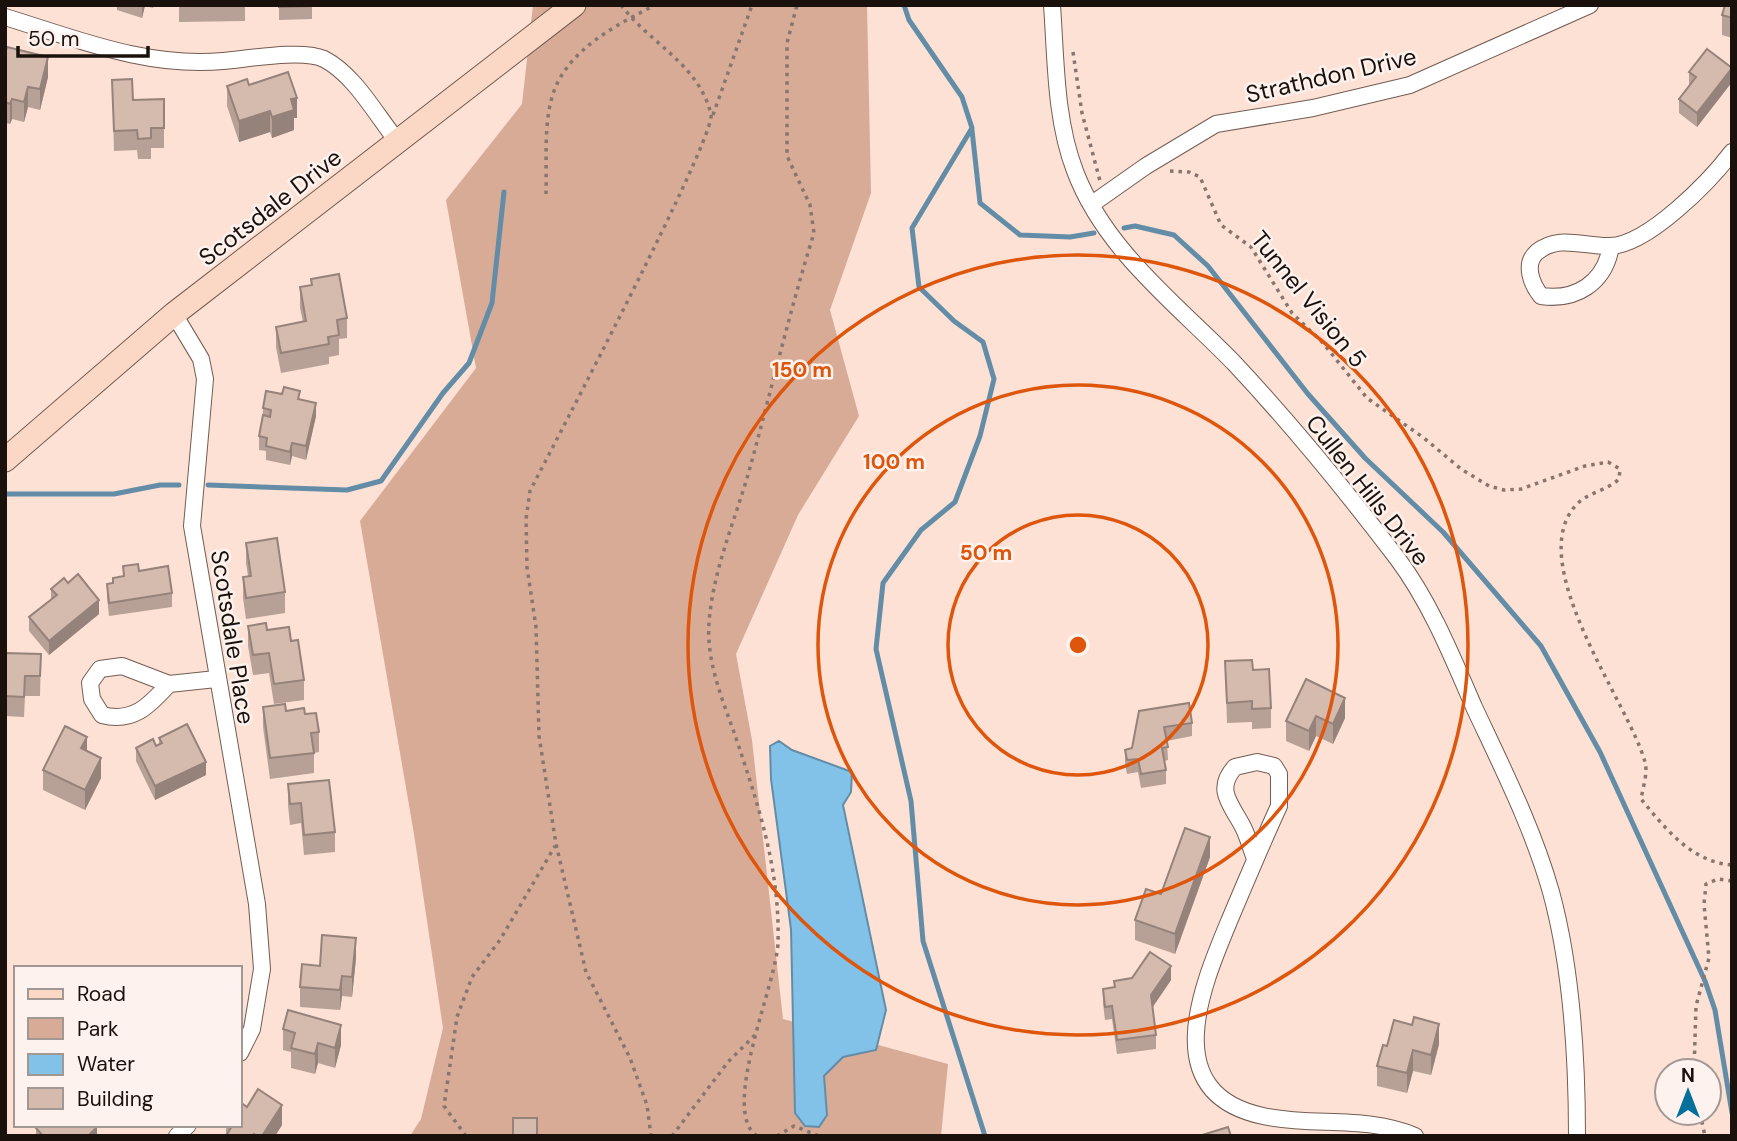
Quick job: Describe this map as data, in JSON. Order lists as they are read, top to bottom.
{
  "streets": {
    "street": [
      "Strathdon Drive",
      "Scotsdale Drive",
      "Cullen Hills Drive",
      "Scotsdale Place"
    ],
    "path": ["Tunnel Vision 5"]
  },
  "crossings": [
    ["Strathdon Drive", "Cullen Hills Drive"],
    ["Scotsdale Drive", "Scotsdale Place"]
  ],
  "legend": [
    "Road",
    "Park",
    "Water",
    "Building"
  ],
  "scale_bar": "50 m",
  "north": "top",
  "rings": ["150 m", "100 m", "50 m"]
}
